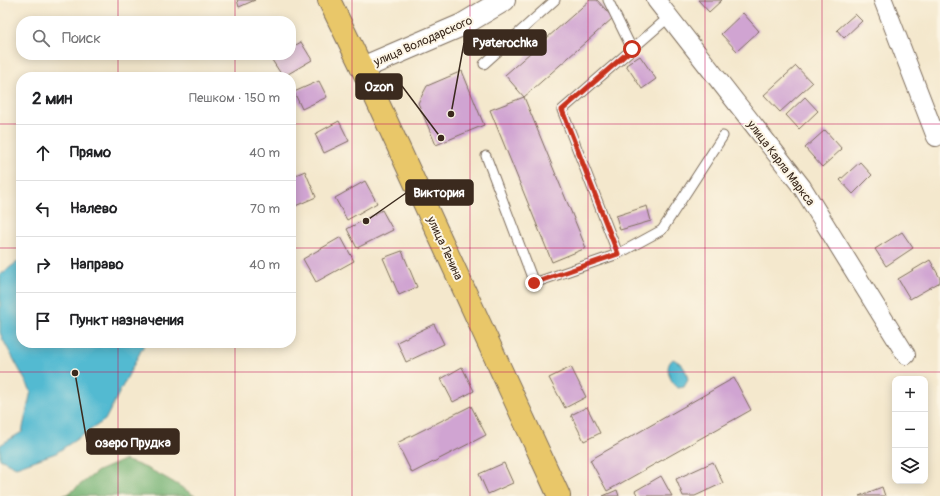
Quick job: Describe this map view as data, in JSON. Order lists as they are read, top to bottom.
{
  "streets": {
    "highway": ["улица Ленина"],
    "street": ["улица Володарского", "улица Карла Маркса"]
  },
  "crossings": [
    ["улица Володарского", "улица Ленина"]
  ],
  "places": [
    "Pyaterochka",
    "Ozon",
    "Виктория",
    "озеро Прудка"
  ],
  "page": {
    "search": "Поиск",
    "heading": ["2 мин", "Пешком · 150 m"],
    "list": [
      ["Прямо", "40 m"],
      ["Налево", "70 m"],
      ["Направо", "40 m"],
      "Пункт назначения"
    ],
    "map_buttons": ["+", "−"]
  }
}
